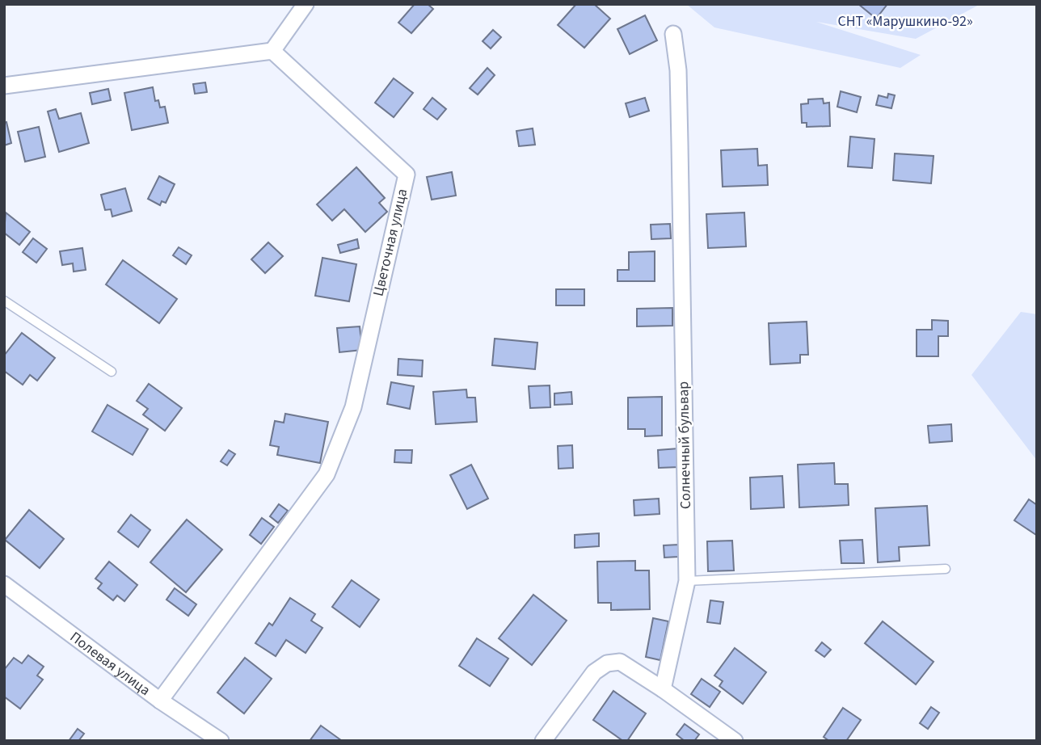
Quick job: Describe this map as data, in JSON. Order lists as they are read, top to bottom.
{
  "streets": {
    "street": ["Цветочная улица", "Солнечный бульвар", "Полевая улица"]
  },
  "crossings": [
    ["Цветочная улица", "Полевая улица"]
  ],
  "parks": ["СНТ «Марушкино-92»"]
}
